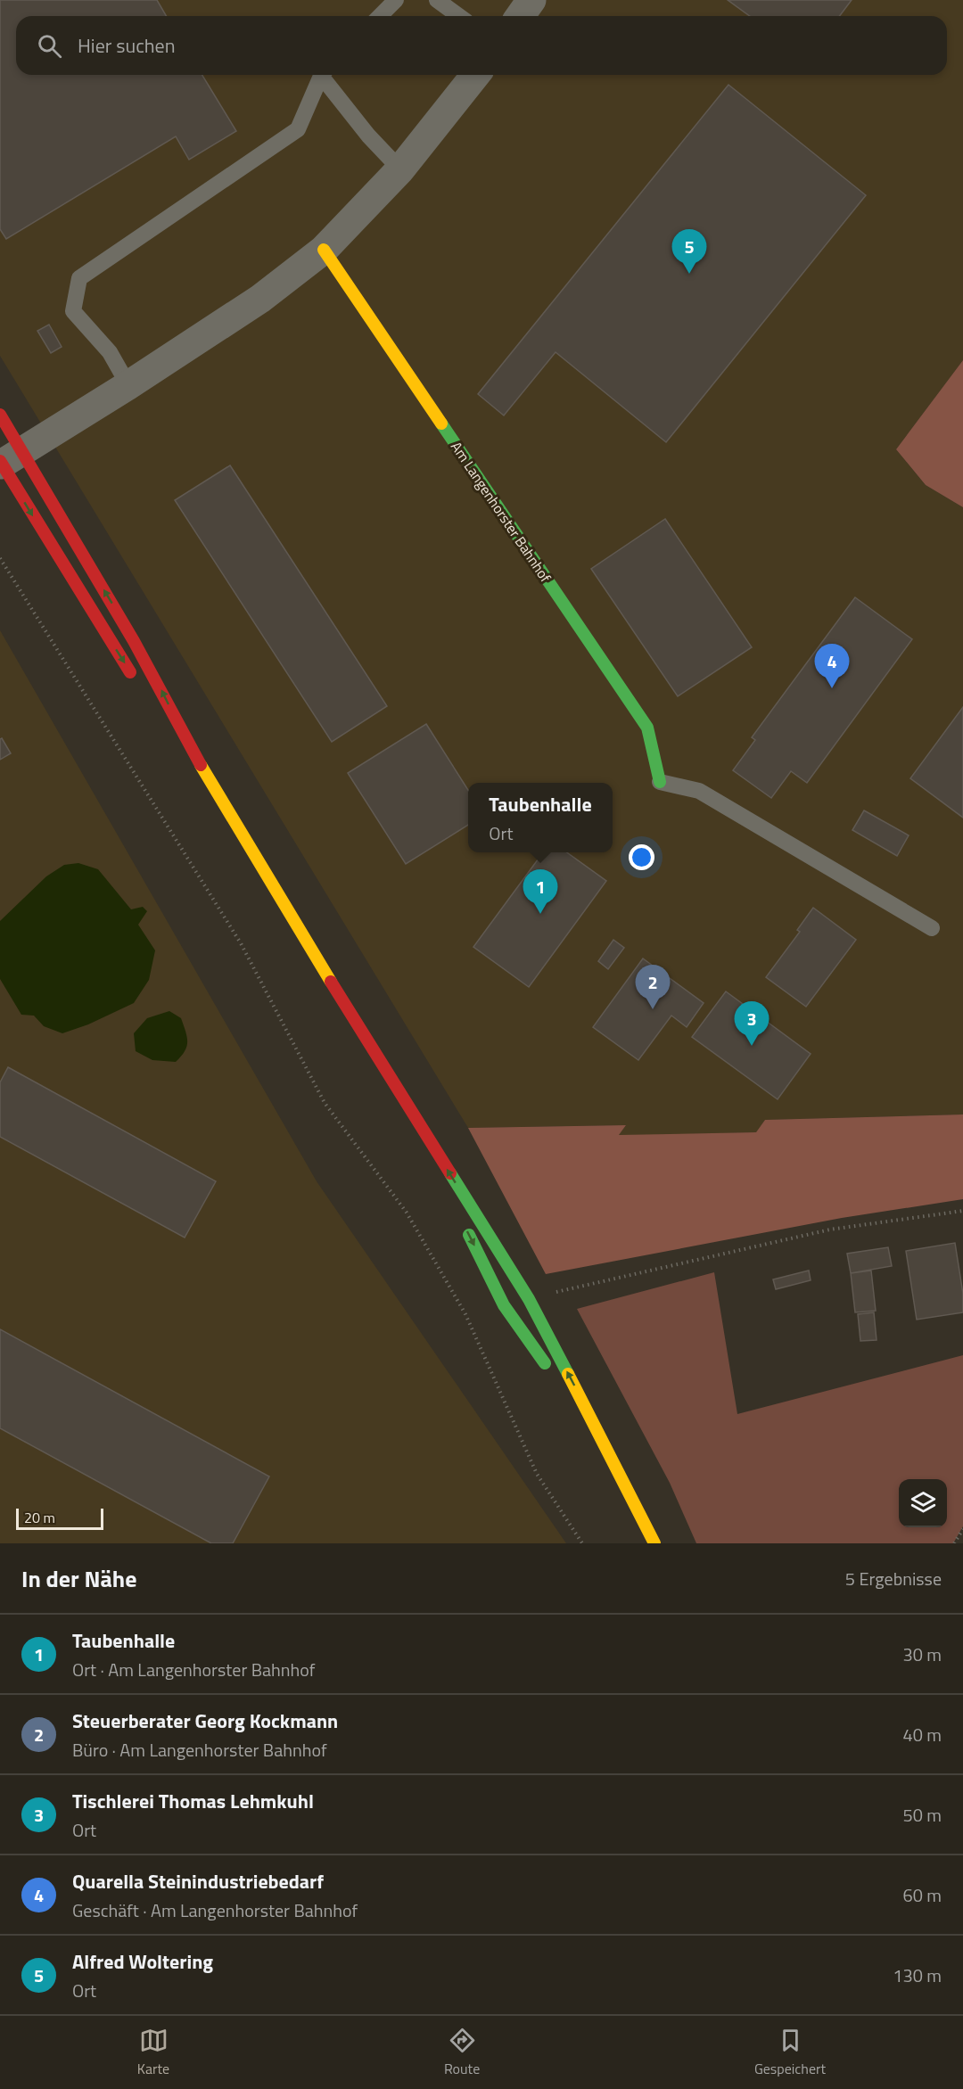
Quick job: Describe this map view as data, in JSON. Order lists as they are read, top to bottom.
{
  "streets": {
    "street": ["Am Langenhorster Bahnhof"]
  },
  "scale_bar": "20 m",
  "page": {
    "search": "Hier suchen",
    "pins": [
      "5",
      "4",
      "1",
      "2",
      "3"
    ],
    "popup": ["Taubenhalle", "Ort"],
    "scale": "20 m",
    "heading": ["In der Nähe", "5 Ergebnisse"],
    "list": [
      {
        "mark": "1",
        "name": "Taubenhalle",
        "note": "Ort · Am Langenhorster Bahnhof",
        "value": "30 m"
      },
      {
        "mark": "2",
        "name": "Steuerberater Georg Kockmann",
        "note": "Büro · Am Langenhorster Bahnhof",
        "value": "40 m"
      },
      {
        "mark": "3",
        "name": "Tischlerei Thomas Lehmkuhl",
        "note": "Ort",
        "value": "50 m"
      },
      {
        "mark": "4",
        "name": "Quarella Steinindustriebedarf",
        "note": "Geschäft · Am Langenhorster Bahnhof",
        "value": "60 m"
      },
      {
        "mark": "5",
        "name": "Alfred Woltering",
        "note": "Ort",
        "value": "130 m"
      }
    ],
    "nav": ["Karte", "Route", "Gespeichert"]
  }
}
